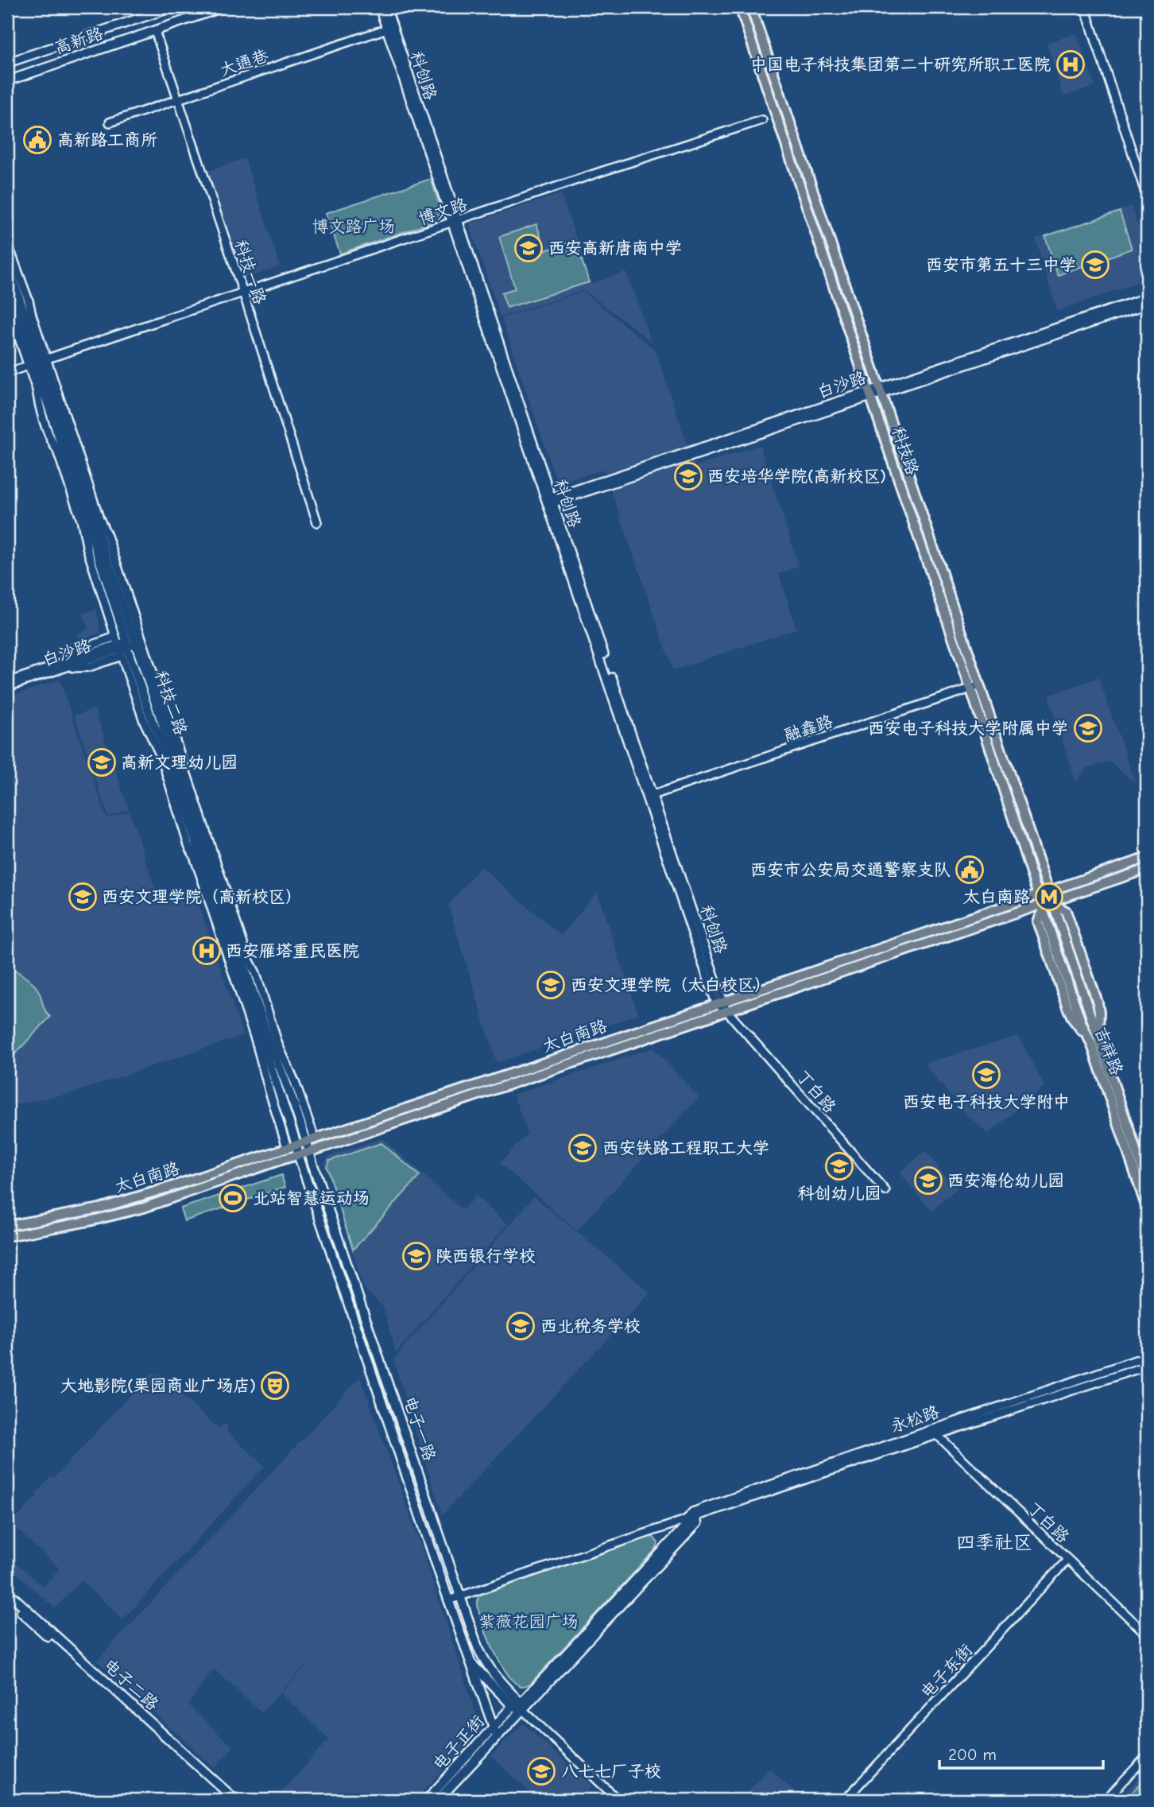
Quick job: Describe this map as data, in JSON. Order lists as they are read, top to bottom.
{
  "streets": {
    "main road": [
      "高新路",
      "科技路",
      "科技二路",
      "太白南路",
      "吉祥路",
      "电子一路",
      "电子二路",
      "电子正街"
    ],
    "street": [
      "大通巷",
      "科创路",
      "博文路",
      "科技一路",
      "白沙路",
      "融鑫路",
      "丁白路",
      "永松路",
      "电子东街"
    ]
  },
  "crossings": [
    ["高新路", "科技一路"],
    ["大通巷", "科创路"],
    ["大通巷", "科技一路"],
    ["科创路", "博文路"],
    ["科创路", "白沙路"],
    ["科创路", "融鑫路"],
    ["科创路", "太白南路"],
    ["博文路", "科技一路"],
    ["博文路", "科技二路"],
    ["白沙路", "科技路"],
    ["白沙路", "科技二路"],
    ["科技路", "融鑫路"],
    ["科技路", "太白南路"],
    ["科技路", "吉祥路"],
    ["科技二路", "太白南路"],
    ["科技二路", "电子一路"],
    ["太白南路", "吉祥路"],
    ["太白南路", "丁白路"],
    ["太白南路", "电子一路"],
    ["丁白路", "永松路"],
    ["丁白路", "电子东街"],
    ["永松路", "电子一路"],
    ["电子一路", "电子正街"]
  ],
  "districts": ["四季社区"],
  "parks": ["博文路广场", "紫薇花园广场"],
  "places": {
    "hospital": ["中国电子科技集团第二十研究所职工医院", "西安雁塔重民医院"],
    "public building": ["高新路工商所", "西安市公安局交通警察支队"],
    "school or university": [
      "西安高新唐南中学",
      "西安市第五十三中学",
      "西安培华学院(高新校区)",
      "西安电子科技大学附属中学",
      "高新文理幼儿园",
      "西安文理学院（高新校区）",
      "西安文理学院（太白校区）",
      "西安电子科技大学附中",
      "西安铁路工程职工大学",
      "科创幼儿园",
      "西安海伦幼儿园",
      "陕西银行学校",
      "西北税务学校",
      "八七七厂子校"
    ],
    "metro station": ["太白南路"],
    "sports": ["北站智慧运动场"],
    "theatre": ["大地影院(栗园商业广场店)"]
  },
  "scale_bar": "200 m"
}
